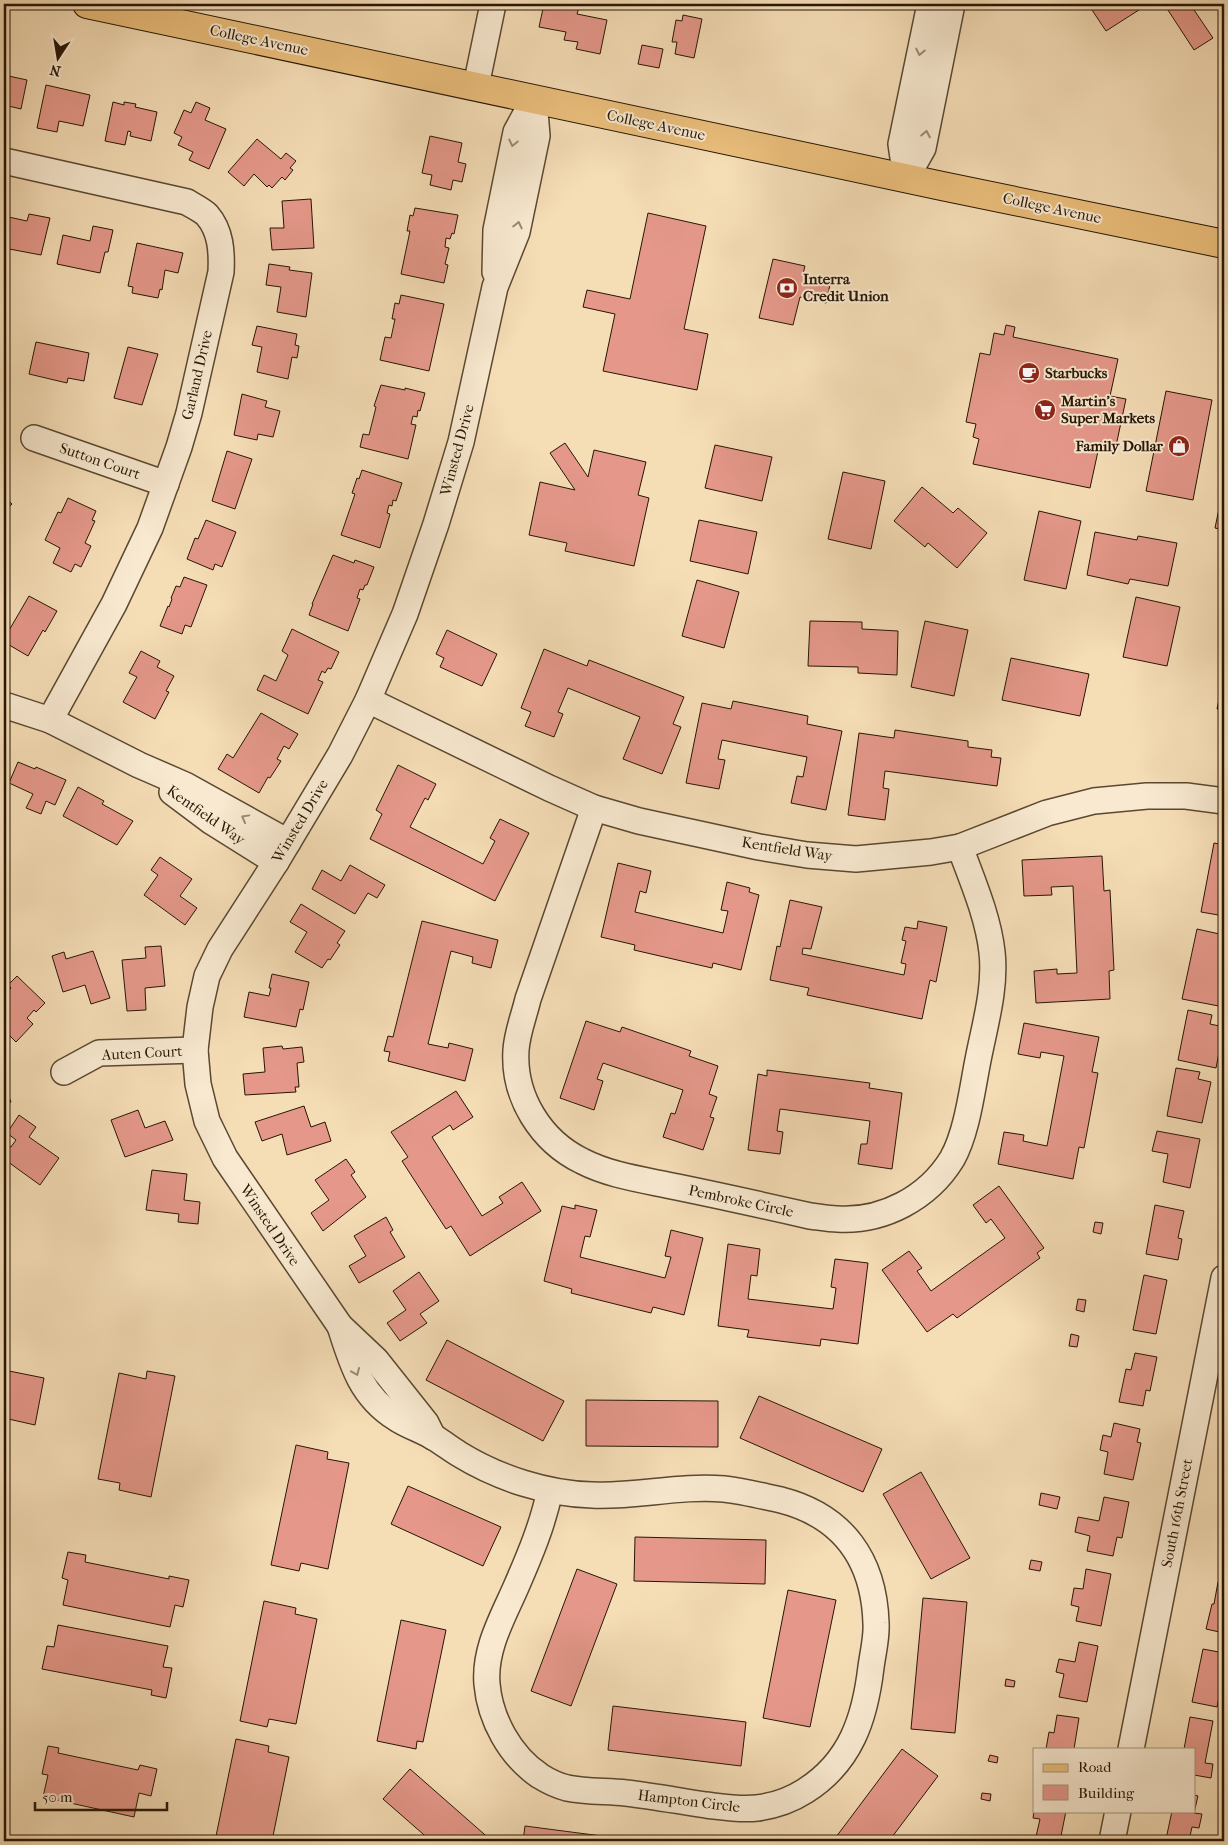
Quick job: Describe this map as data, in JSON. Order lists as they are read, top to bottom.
{
  "streets": {
    "main road": ["College Avenue"],
    "street": [
      "Garland Drive",
      "Winsted Drive",
      "Sutton Court",
      "Kentfield Way",
      "Auten Court",
      "Pembroke Circle",
      "South 16th Street",
      "Hampton Circle"
    ]
  },
  "crossings": [
    ["College Avenue", "Winsted Drive"],
    ["Garland Drive", "Sutton Court"],
    ["Garland Drive", "Kentfield Way"],
    ["Winsted Drive", "Kentfield Way"],
    ["Winsted Drive", "Auten Court"],
    ["Winsted Drive", "Hampton Circle"],
    ["Kentfield Way", "Pembroke Circle"]
  ],
  "places": {
    "bank": ["Interra Credit Union"],
    "cafe": ["Starbucks"],
    "supermarket": ["Martin's Super Markets"],
    "shop": ["Family Dollar"]
  },
  "legend": ["Road", "Building"],
  "scale_bar": "50 m",
  "north": "bottom"
}
